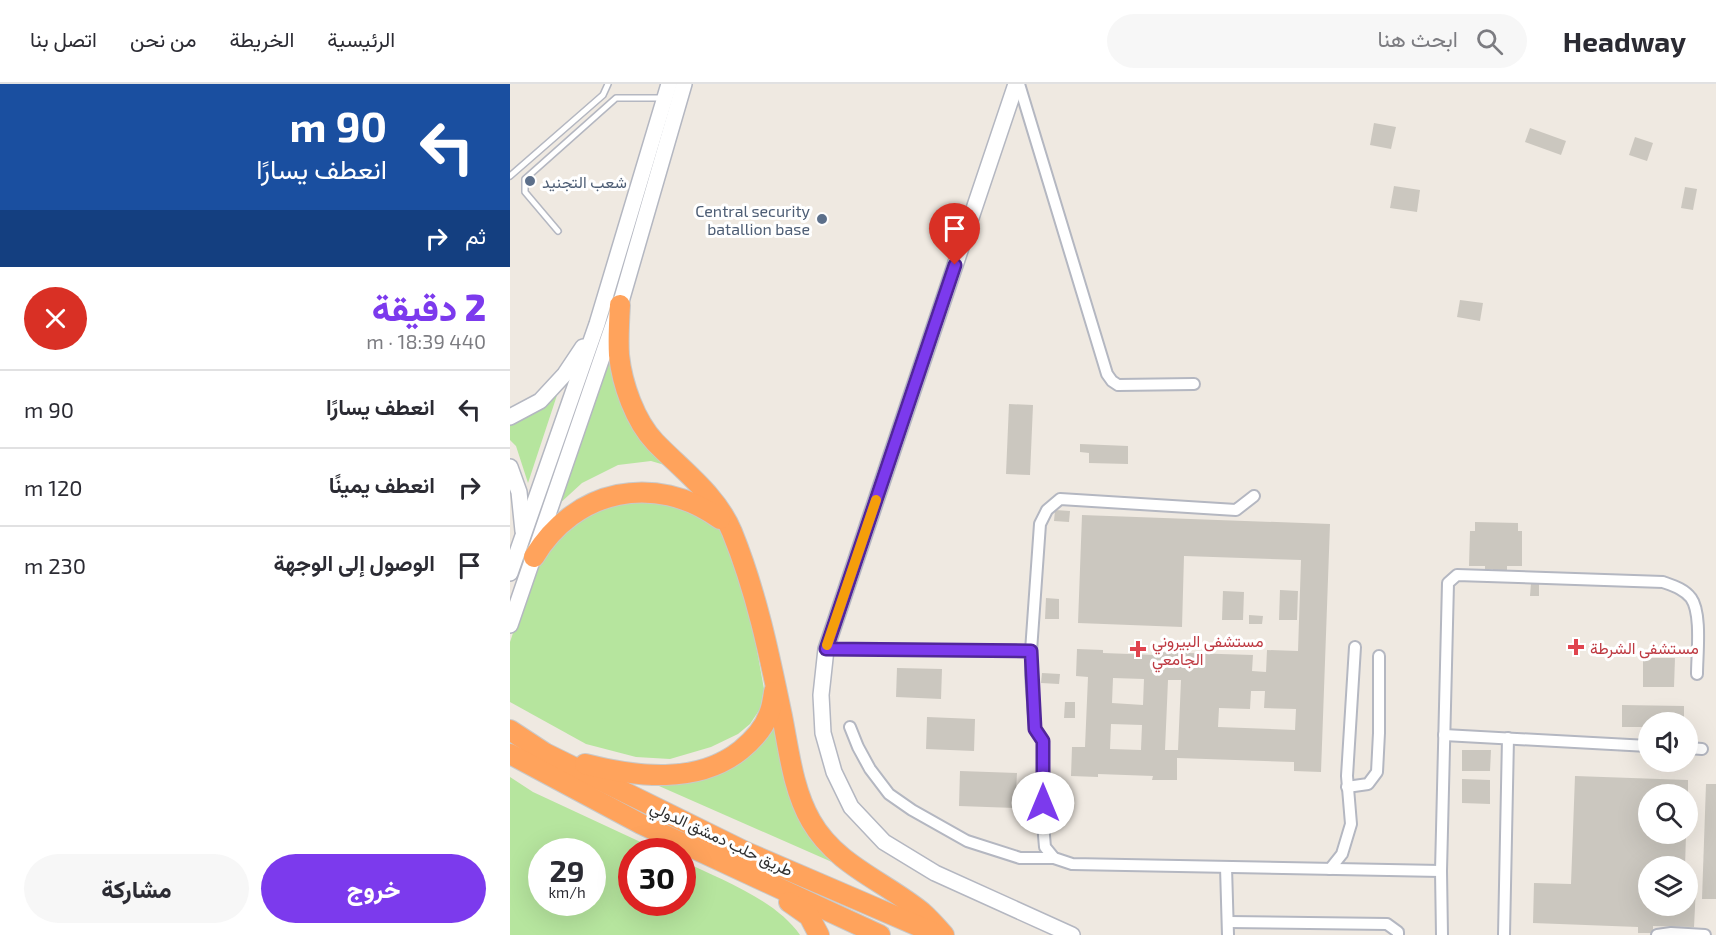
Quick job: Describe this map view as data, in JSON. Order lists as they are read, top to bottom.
{
  "streets": {
    "highway": ["طريق حلب دمشق الدولي"]
  },
  "places": {
    "other": ["شعب التجنيد", "Central security batallion base"],
    "health": ["مستشفى الشرطة", "مستشفى البيروني الجامعي"]
  },
  "page": {
    "header": "Headway",
    "search": "ابحث هنا",
    "nav": [
      "الرئيسية",
      "الخريطة",
      "من نحن",
      "اتصل بنا"
    ],
    "turn": ["90 m", "انعطف يسارًا"],
    "then": "ثم",
    "heading": ["2 دقيقة", "440 m · 18:39"],
    "list": [
      {
        "name": "انعطف يسارًا",
        "value": "90 m"
      },
      {
        "name": "انعطف يمينًا",
        "value": "120 m"
      },
      {
        "name": "الوصول إلى الوجهة",
        "value": "230 m"
      }
    ],
    "speed": "29 km/h",
    "limit": "30",
    "buttons": ["خروج", "مشاركة"]
  }
}
